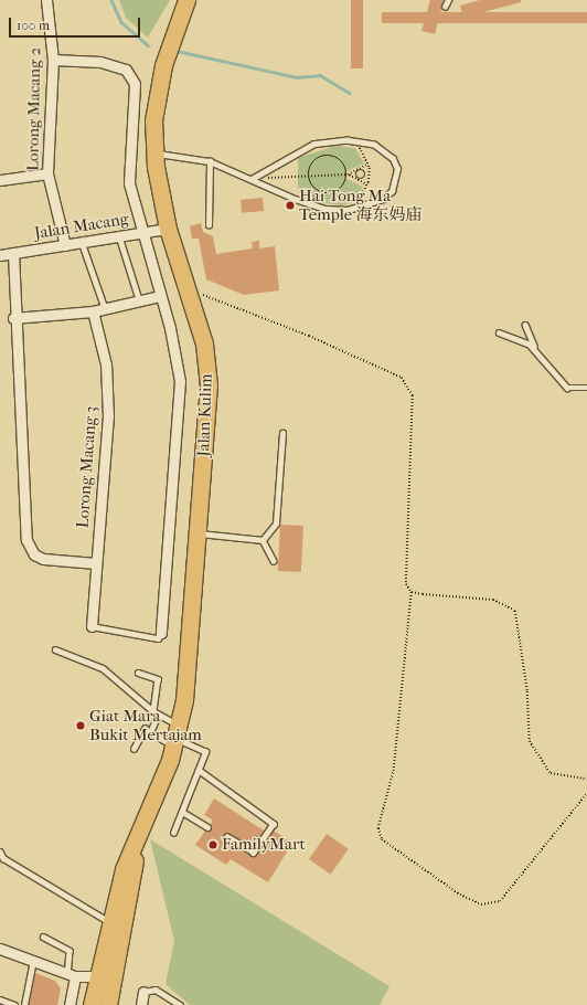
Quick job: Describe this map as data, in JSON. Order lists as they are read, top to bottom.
{
  "streets": {
    "main road": ["Jalan Kulim"],
    "street": ["Lorong Macang 2", "Jalan Macang", "Lorong Macang 3"]
  },
  "crossings": [
    ["Lorong Macang 2", "Jalan Macang"],
    ["Lorong Macang 2", "Jalan Kulim"],
    ["Jalan Macang", "Jalan Kulim"]
  ],
  "places": ["Hai Tong Ma Temple 海东妈庙", "Giat Mara Bukit Mertajam", "FamilyMart"],
  "scale_bar": "100 m"
}
